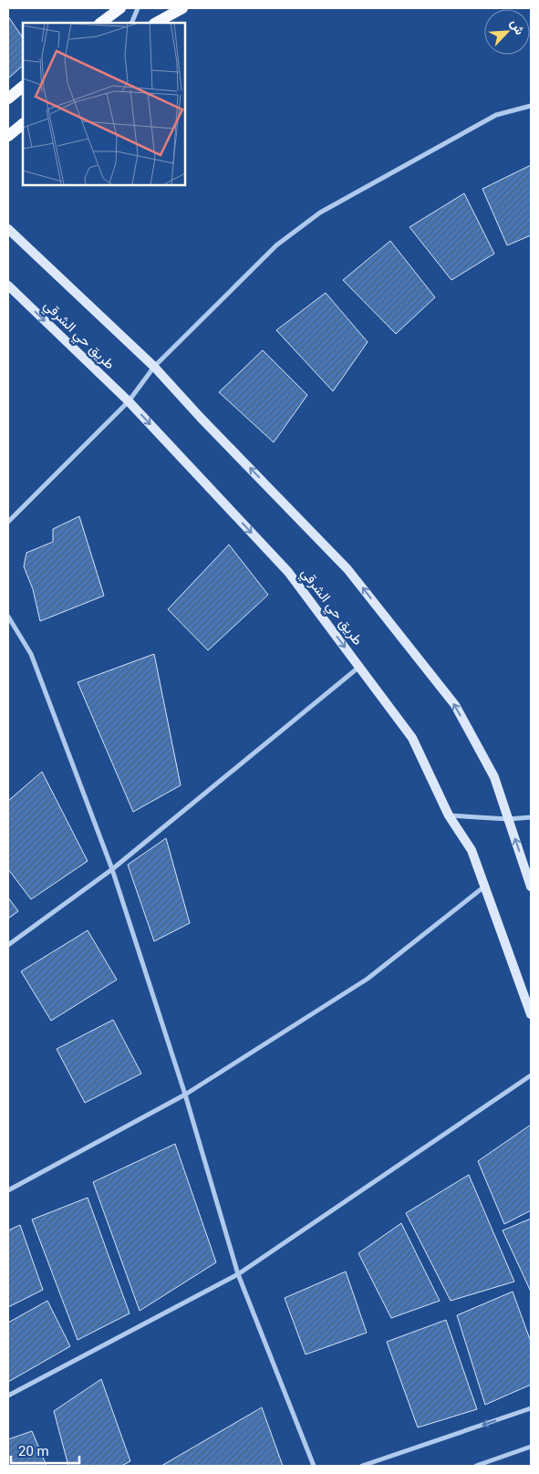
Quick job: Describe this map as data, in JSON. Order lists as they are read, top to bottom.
{
  "streets": {
    "street": ["طريق حي الشرقي"]
  },
  "scale_bar": "20 m",
  "north": "top right"
}
